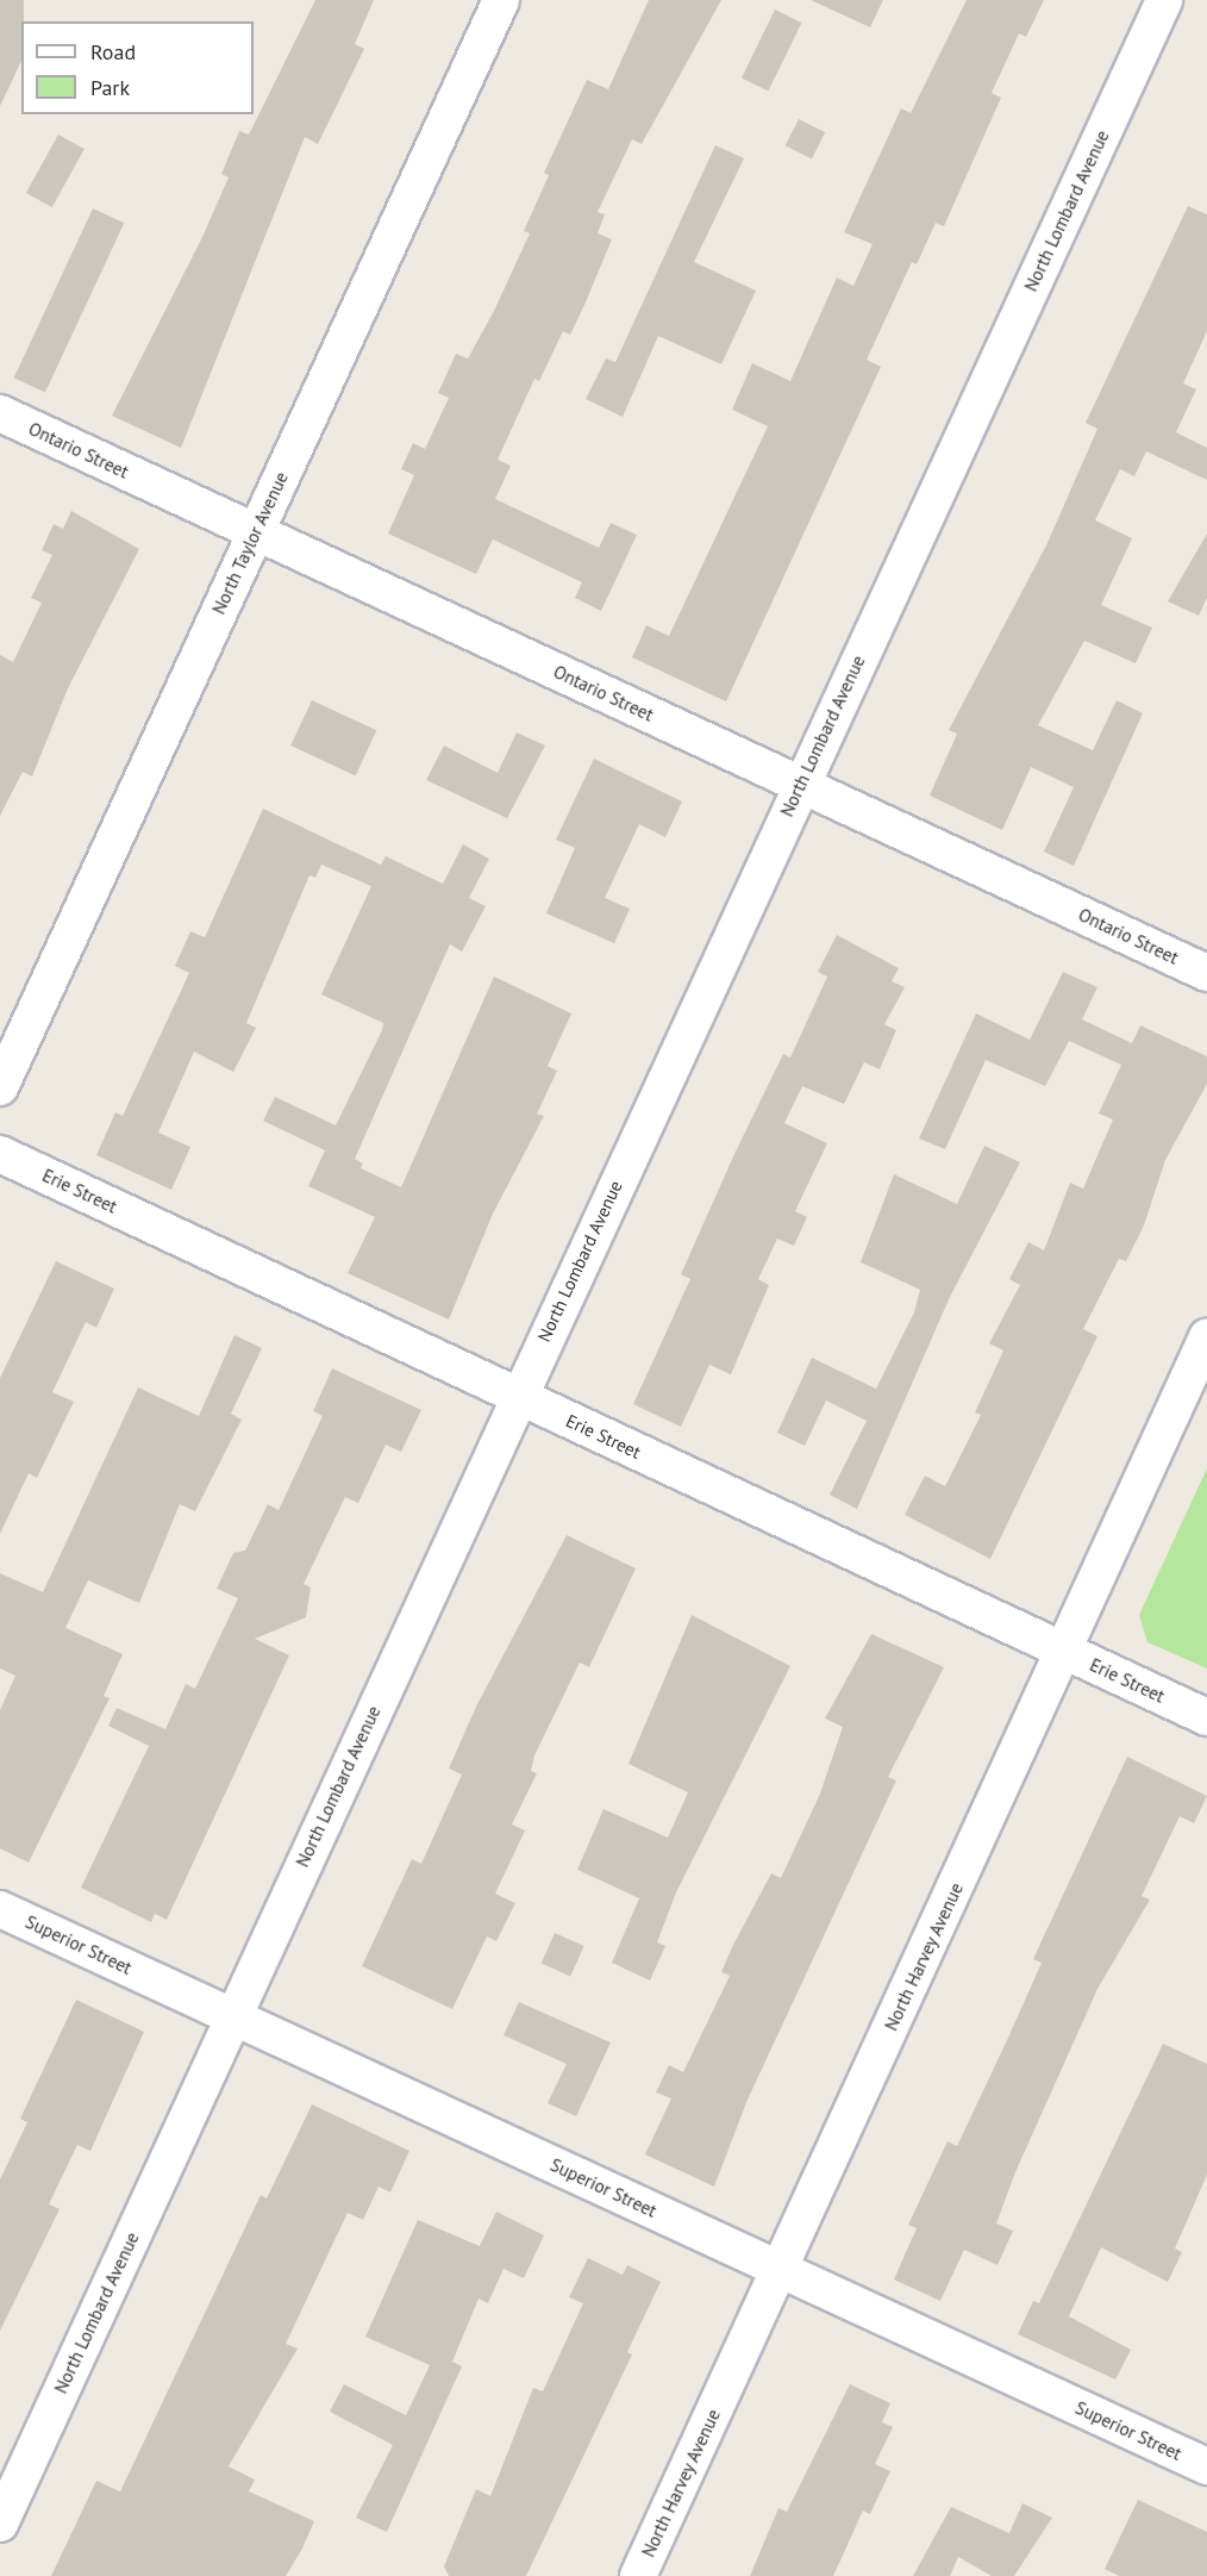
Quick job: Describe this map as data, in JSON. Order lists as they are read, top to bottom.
{
  "streets": {
    "street": [
      "North Lombard Avenue",
      "Ontario Street",
      "North Taylor Avenue",
      "Erie Street",
      "Superior Street",
      "North Harvey Avenue"
    ]
  },
  "crossings": [
    ["North Lombard Avenue", "Ontario Street"],
    ["North Lombard Avenue", "Erie Street"],
    ["North Lombard Avenue", "Superior Street"],
    ["Ontario Street", "North Taylor Avenue"],
    ["Erie Street", "North Harvey Avenue"],
    ["Superior Street", "North Harvey Avenue"]
  ],
  "legend": ["Road", "Park"]
}
